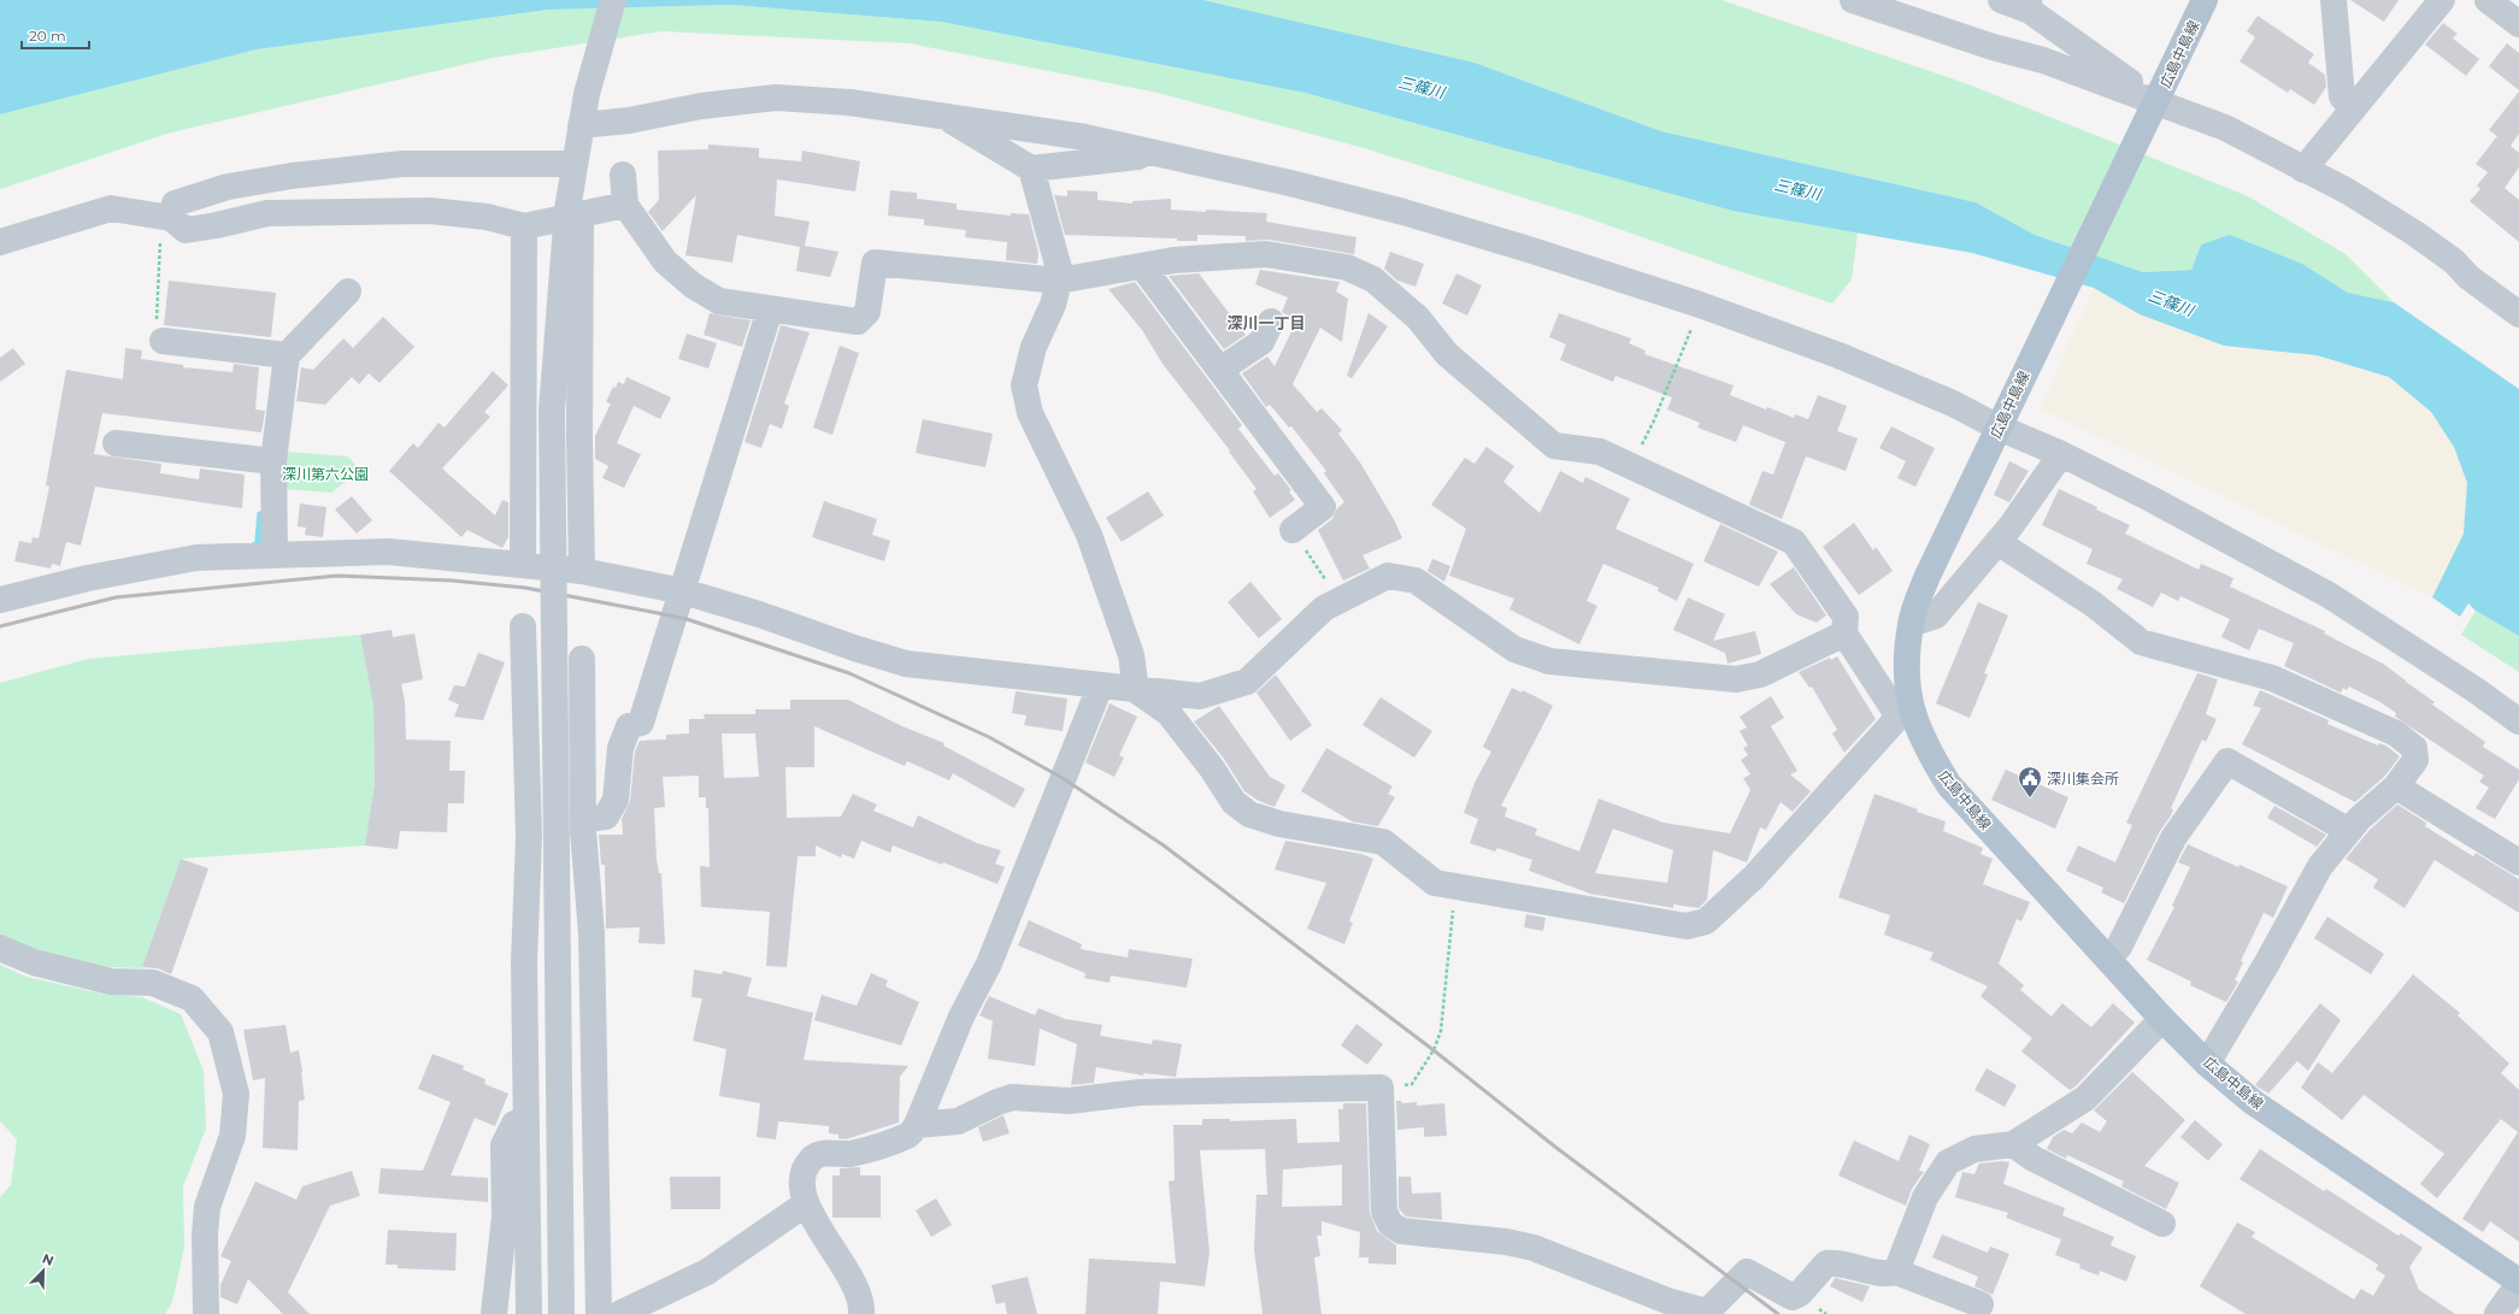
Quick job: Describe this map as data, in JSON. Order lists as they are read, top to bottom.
{
  "streets": {
    "main road": ["広島中島線"]
  },
  "districts": ["深川一丁目"],
  "water": ["三篠川"],
  "parks": ["深川第六公園"],
  "places": {
    "public building": ["深川集会所"]
  },
  "scale_bar": "20 m",
  "north": "top right"
}
